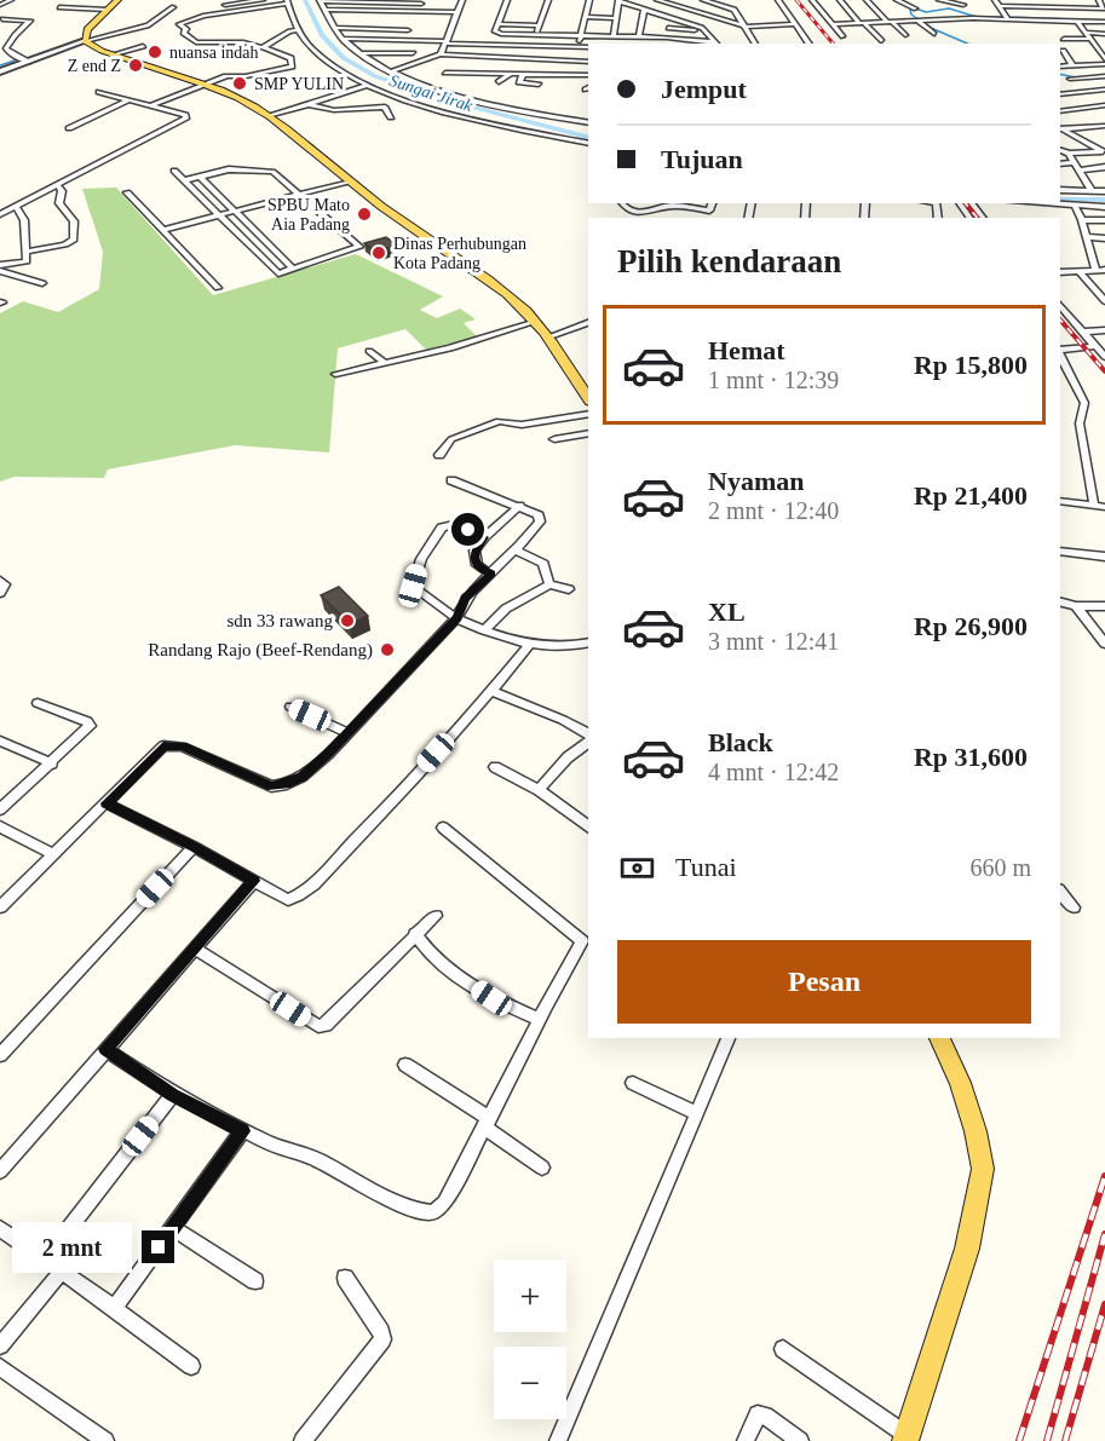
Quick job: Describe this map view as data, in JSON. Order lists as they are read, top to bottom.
{
  "water": ["Sungai Jirak"],
  "places": [
    "nuansa indah",
    "Z end Z",
    "SMP YULIN",
    "SPBU Mato Aia Padang",
    "Dinas Perhubungan Kota Padang",
    "sdn 33 rawang",
    "Randang Rajo (Beef-Rendang)"
  ],
  "page": {
    "banner": ["Jemput", "Tujuan"],
    "heading": "Pilih kendaraan",
    "list": [
      {
        "name": "Hemat",
        "note": "1 mnt · 12:39",
        "value": "Rp 15,800"
      },
      {
        "name": "Nyaman",
        "note": "2 mnt · 12:40",
        "value": "Rp 21,400"
      },
      {
        "name": "XL",
        "note": "3 mnt · 12:41",
        "value": "Rp 26,900"
      },
      {
        "name": "Black",
        "note": "4 mnt · 12:42",
        "value": "Rp 31,600"
      }
    ],
    "pay": ["Tunai", "660 m"],
    "buttons": "Pesan",
    "bubble": "2 mnt",
    "map_buttons": ["+", "−"]
  }
}
